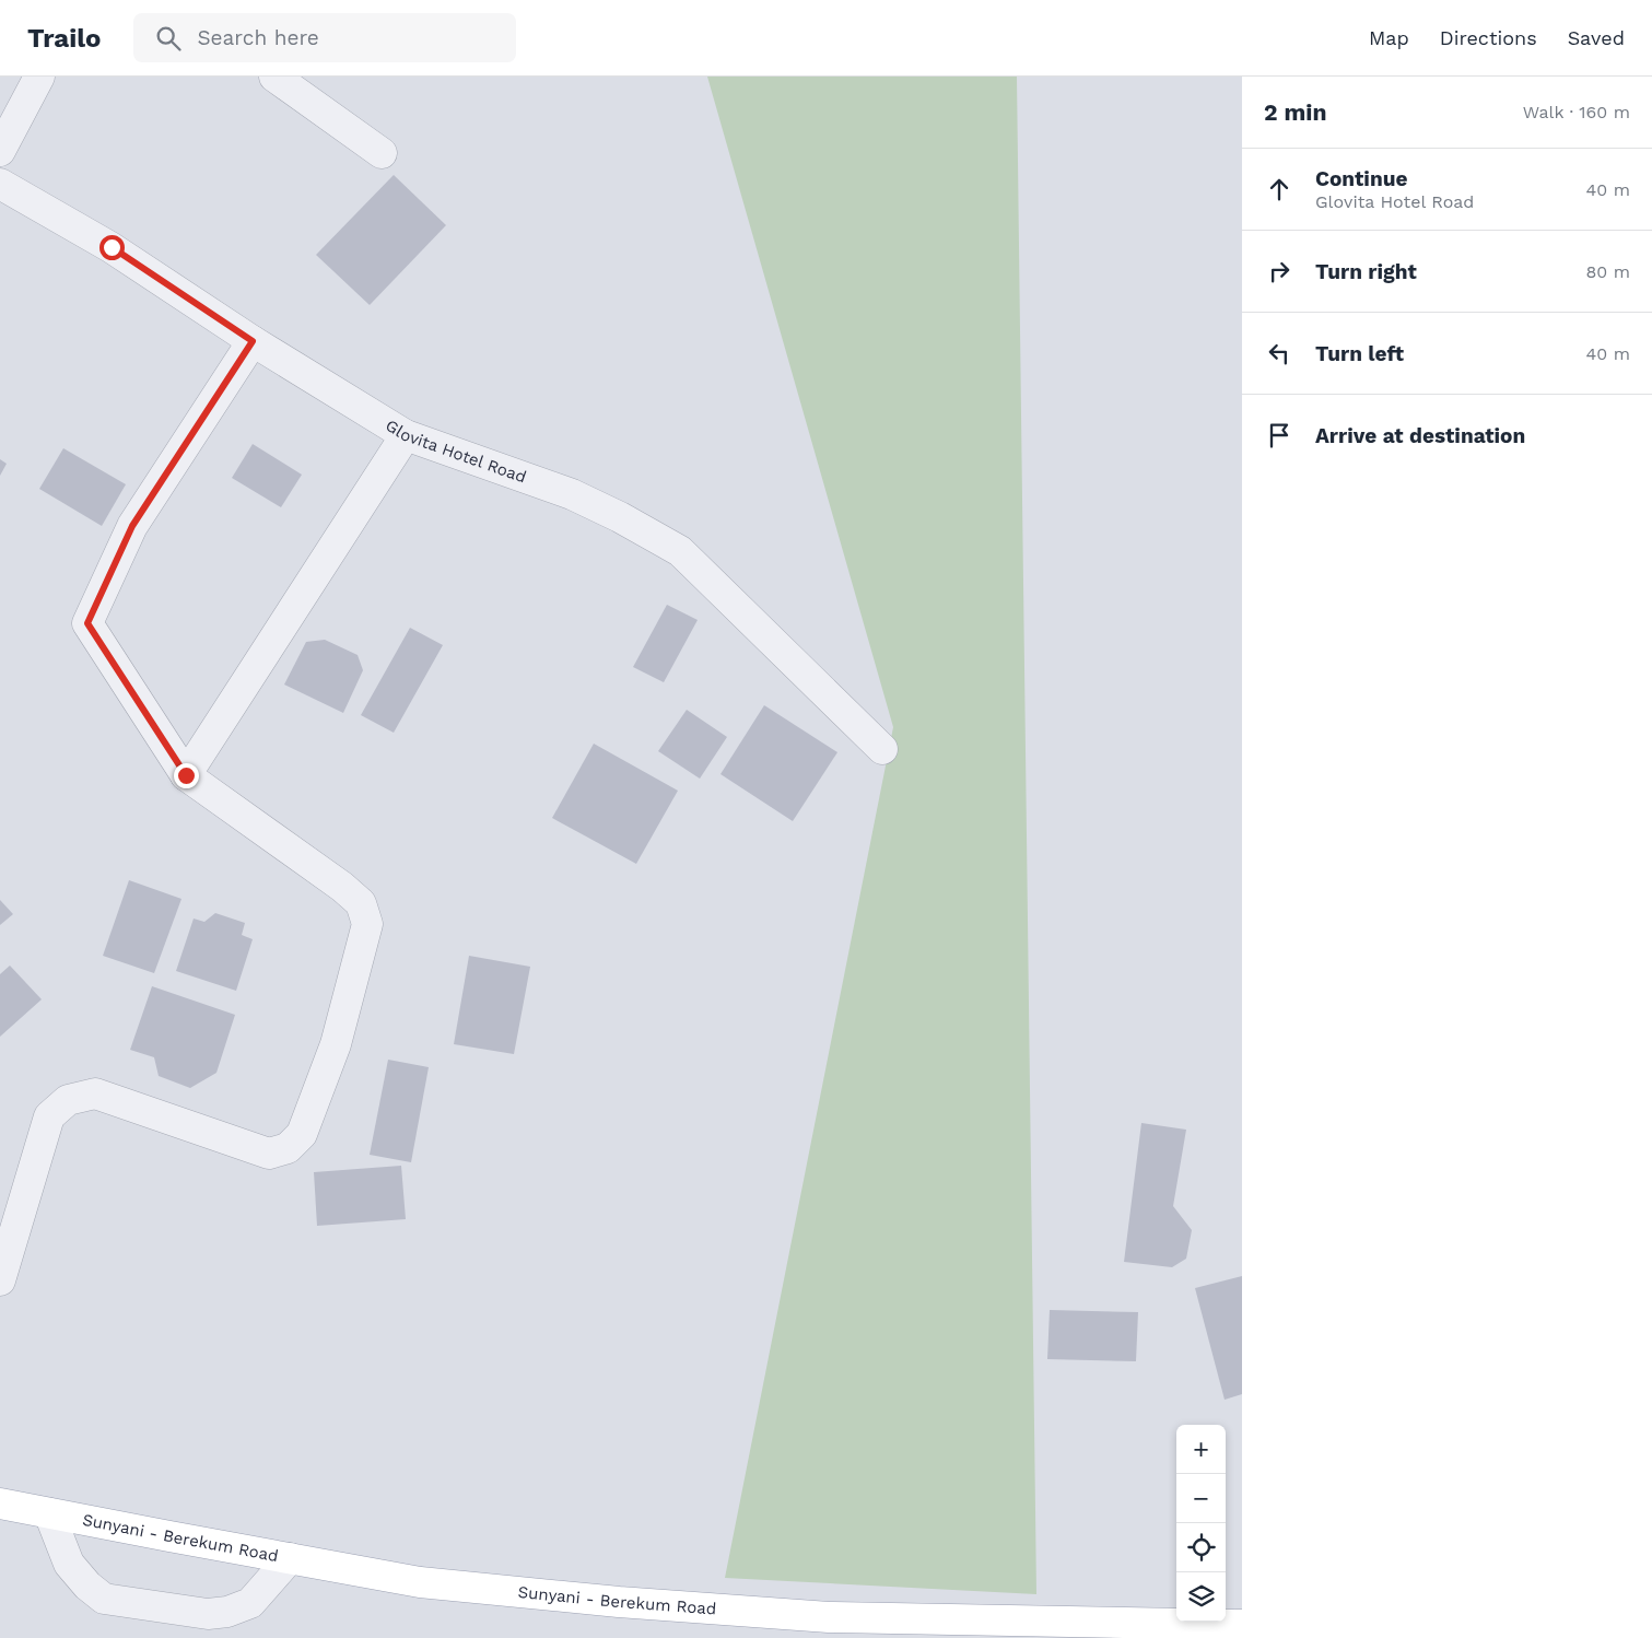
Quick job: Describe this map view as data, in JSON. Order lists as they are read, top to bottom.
{
  "streets": {
    "main road": ["Sunyani - Berekum Road"],
    "street": ["Glovita Hotel Road"]
  },
  "page": {
    "header": "Trailo",
    "search": "Search here",
    "nav": ["Map", "Directions", "Saved"],
    "heading": ["2 min", "Walk · 160 m"],
    "list": [
      ["Continue", "Glovita Hotel Road", "40 m"],
      ["Turn right", "80 m"],
      ["Turn left", "40 m"],
      "Arrive at destination"
    ],
    "map_buttons": ["+", "−"]
  }
}
